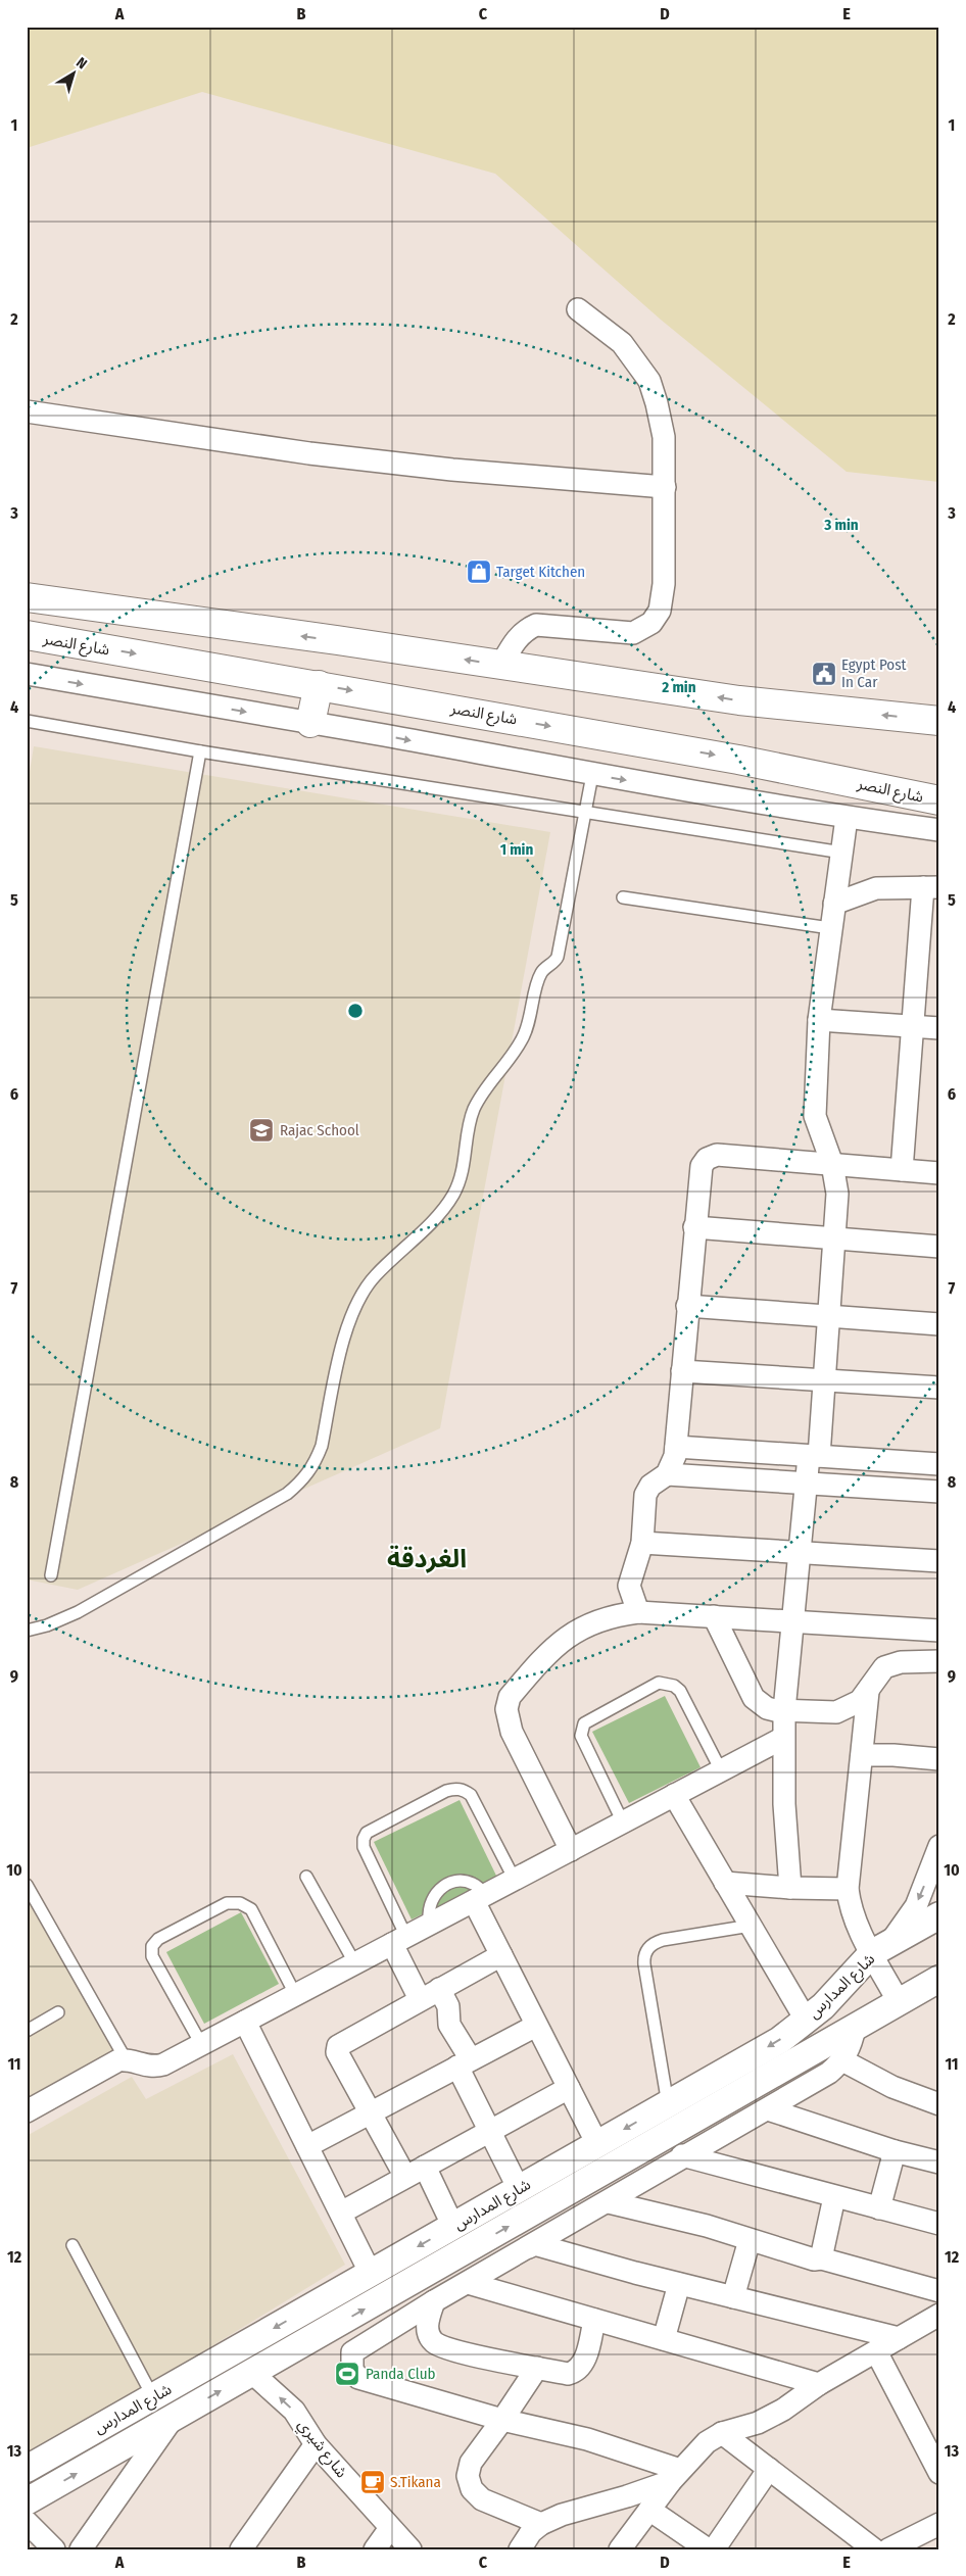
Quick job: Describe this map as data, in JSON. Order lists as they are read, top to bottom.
{
  "streets": {
    "main road": ["شارع النصر"],
    "street": ["شارع المدارس", "شارع شيري"]
  },
  "crossings": [
    ["شارع المدارس", "شارع شيري"]
  ],
  "one_way": ["شارع شيري"],
  "districts": ["الغردقة"],
  "places": {
    "shop": ["Target Kitchen"],
    "public building": ["Egypt Post In Car"],
    "school or university": ["Rajac School"],
    "sports": ["Panda Club"],
    "cafe": ["S.Tikana"]
  },
  "north": "top right",
  "grid": {
    "columns": [
      "A",
      "B",
      "C",
      "D",
      "E"
    ],
    "rows": [
      "1",
      "2",
      "3",
      "4",
      "5",
      "6",
      "7",
      "8",
      "9",
      "10",
      "11",
      "12",
      "13"
    ]
  },
  "rings": ["3 min", "2 min", "1 min"]
}
